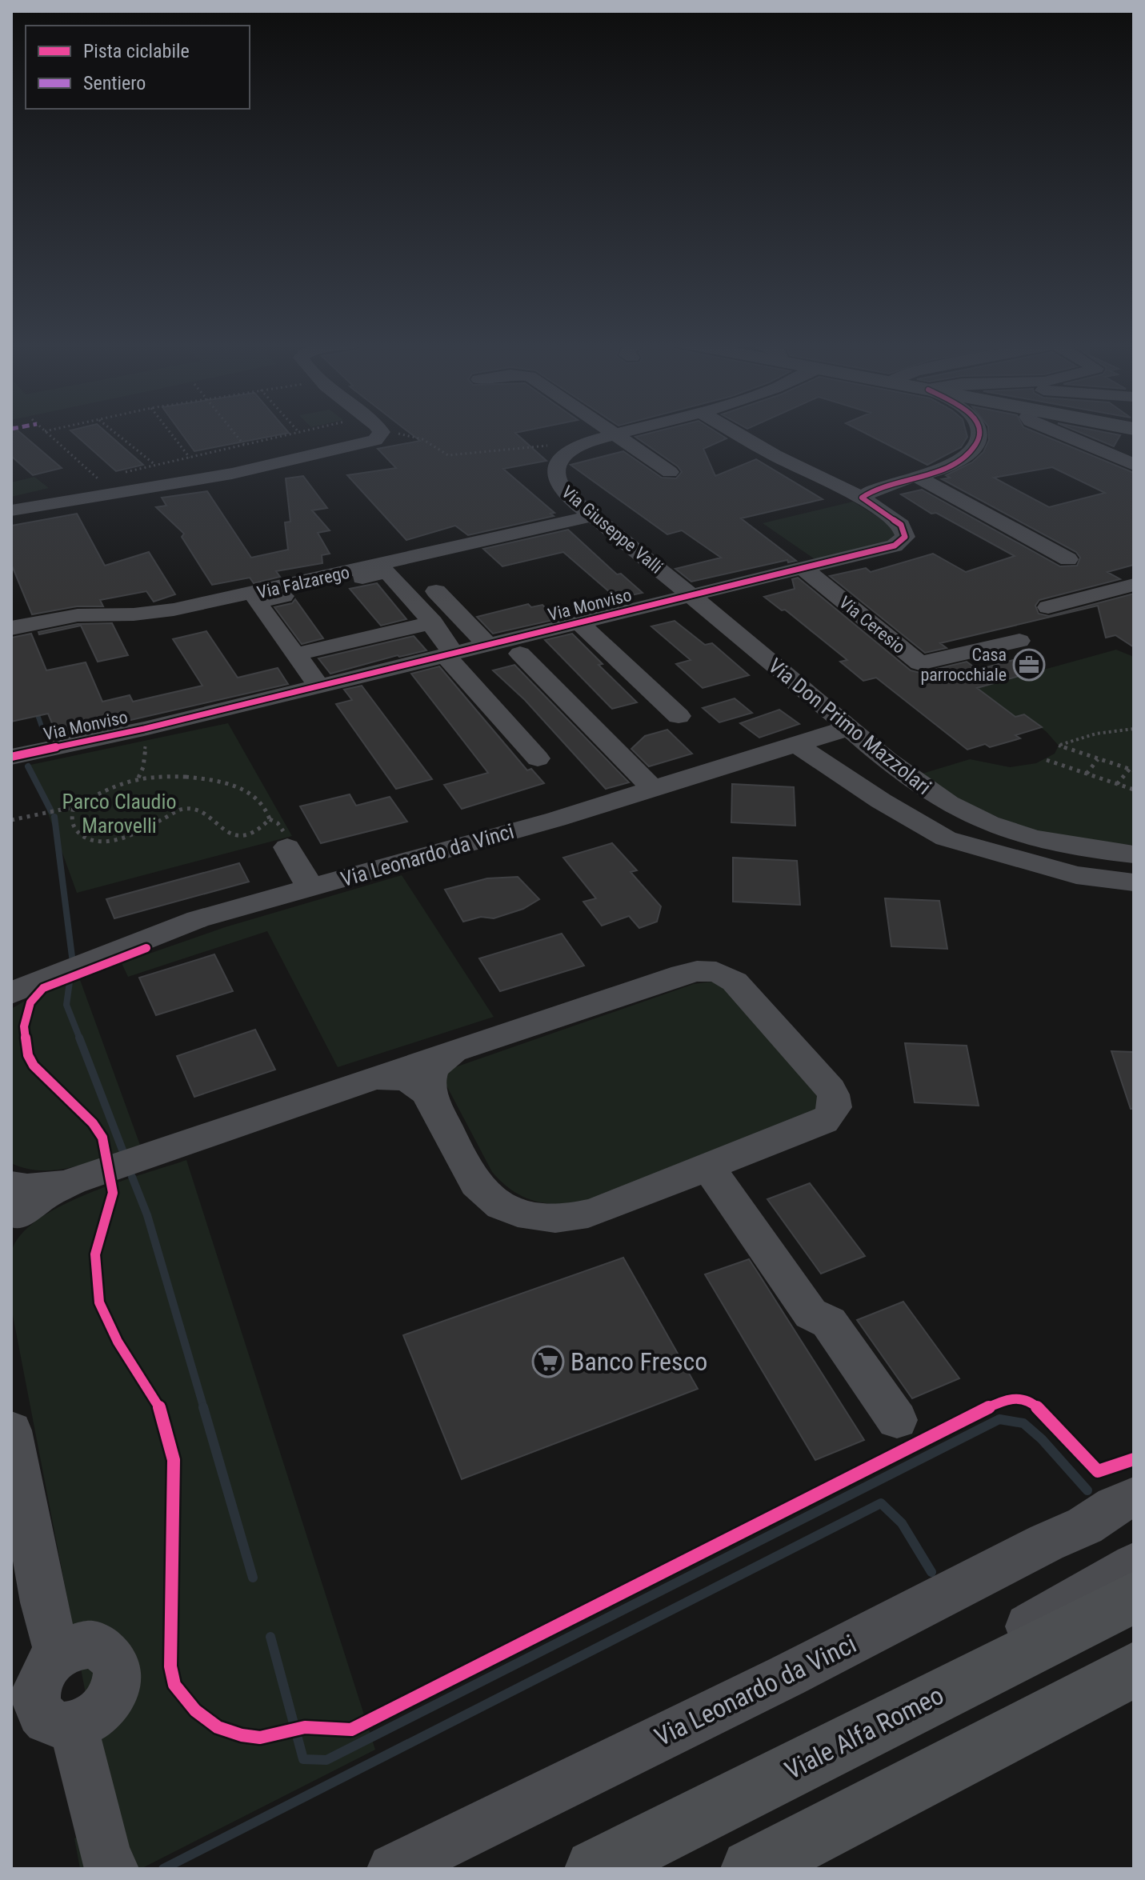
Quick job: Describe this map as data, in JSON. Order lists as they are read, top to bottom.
{
  "streets": {
    "main road": ["Viale Alfa Romeo"],
    "street": [
      "Via Giuseppe Valli",
      "Via Falzarego",
      "Via Monviso",
      "Via Ceresio",
      "Via Don Primo Mazzolari",
      "Via Leonardo da Vinci"
    ]
  },
  "crossings": [
    ["Via Giuseppe Valli", "Via Falzarego"],
    ["Via Giuseppe Valli", "Via Monviso"],
    ["Via Giuseppe Valli", "Via Don Primo Mazzolari"],
    ["Via Monviso", "Via Ceresio"],
    ["Via Monviso", "Via Don Primo Mazzolari"],
    ["Via Don Primo Mazzolari", "Via Leonardo da Vinci"]
  ],
  "parks": ["Parco Claudio Marovelli"],
  "places": {
    "office": ["Casa parrocchiale"],
    "supermarket": ["Banco Fresco"]
  },
  "legend": ["Pista ciclabile", "Sentiero"]
}
